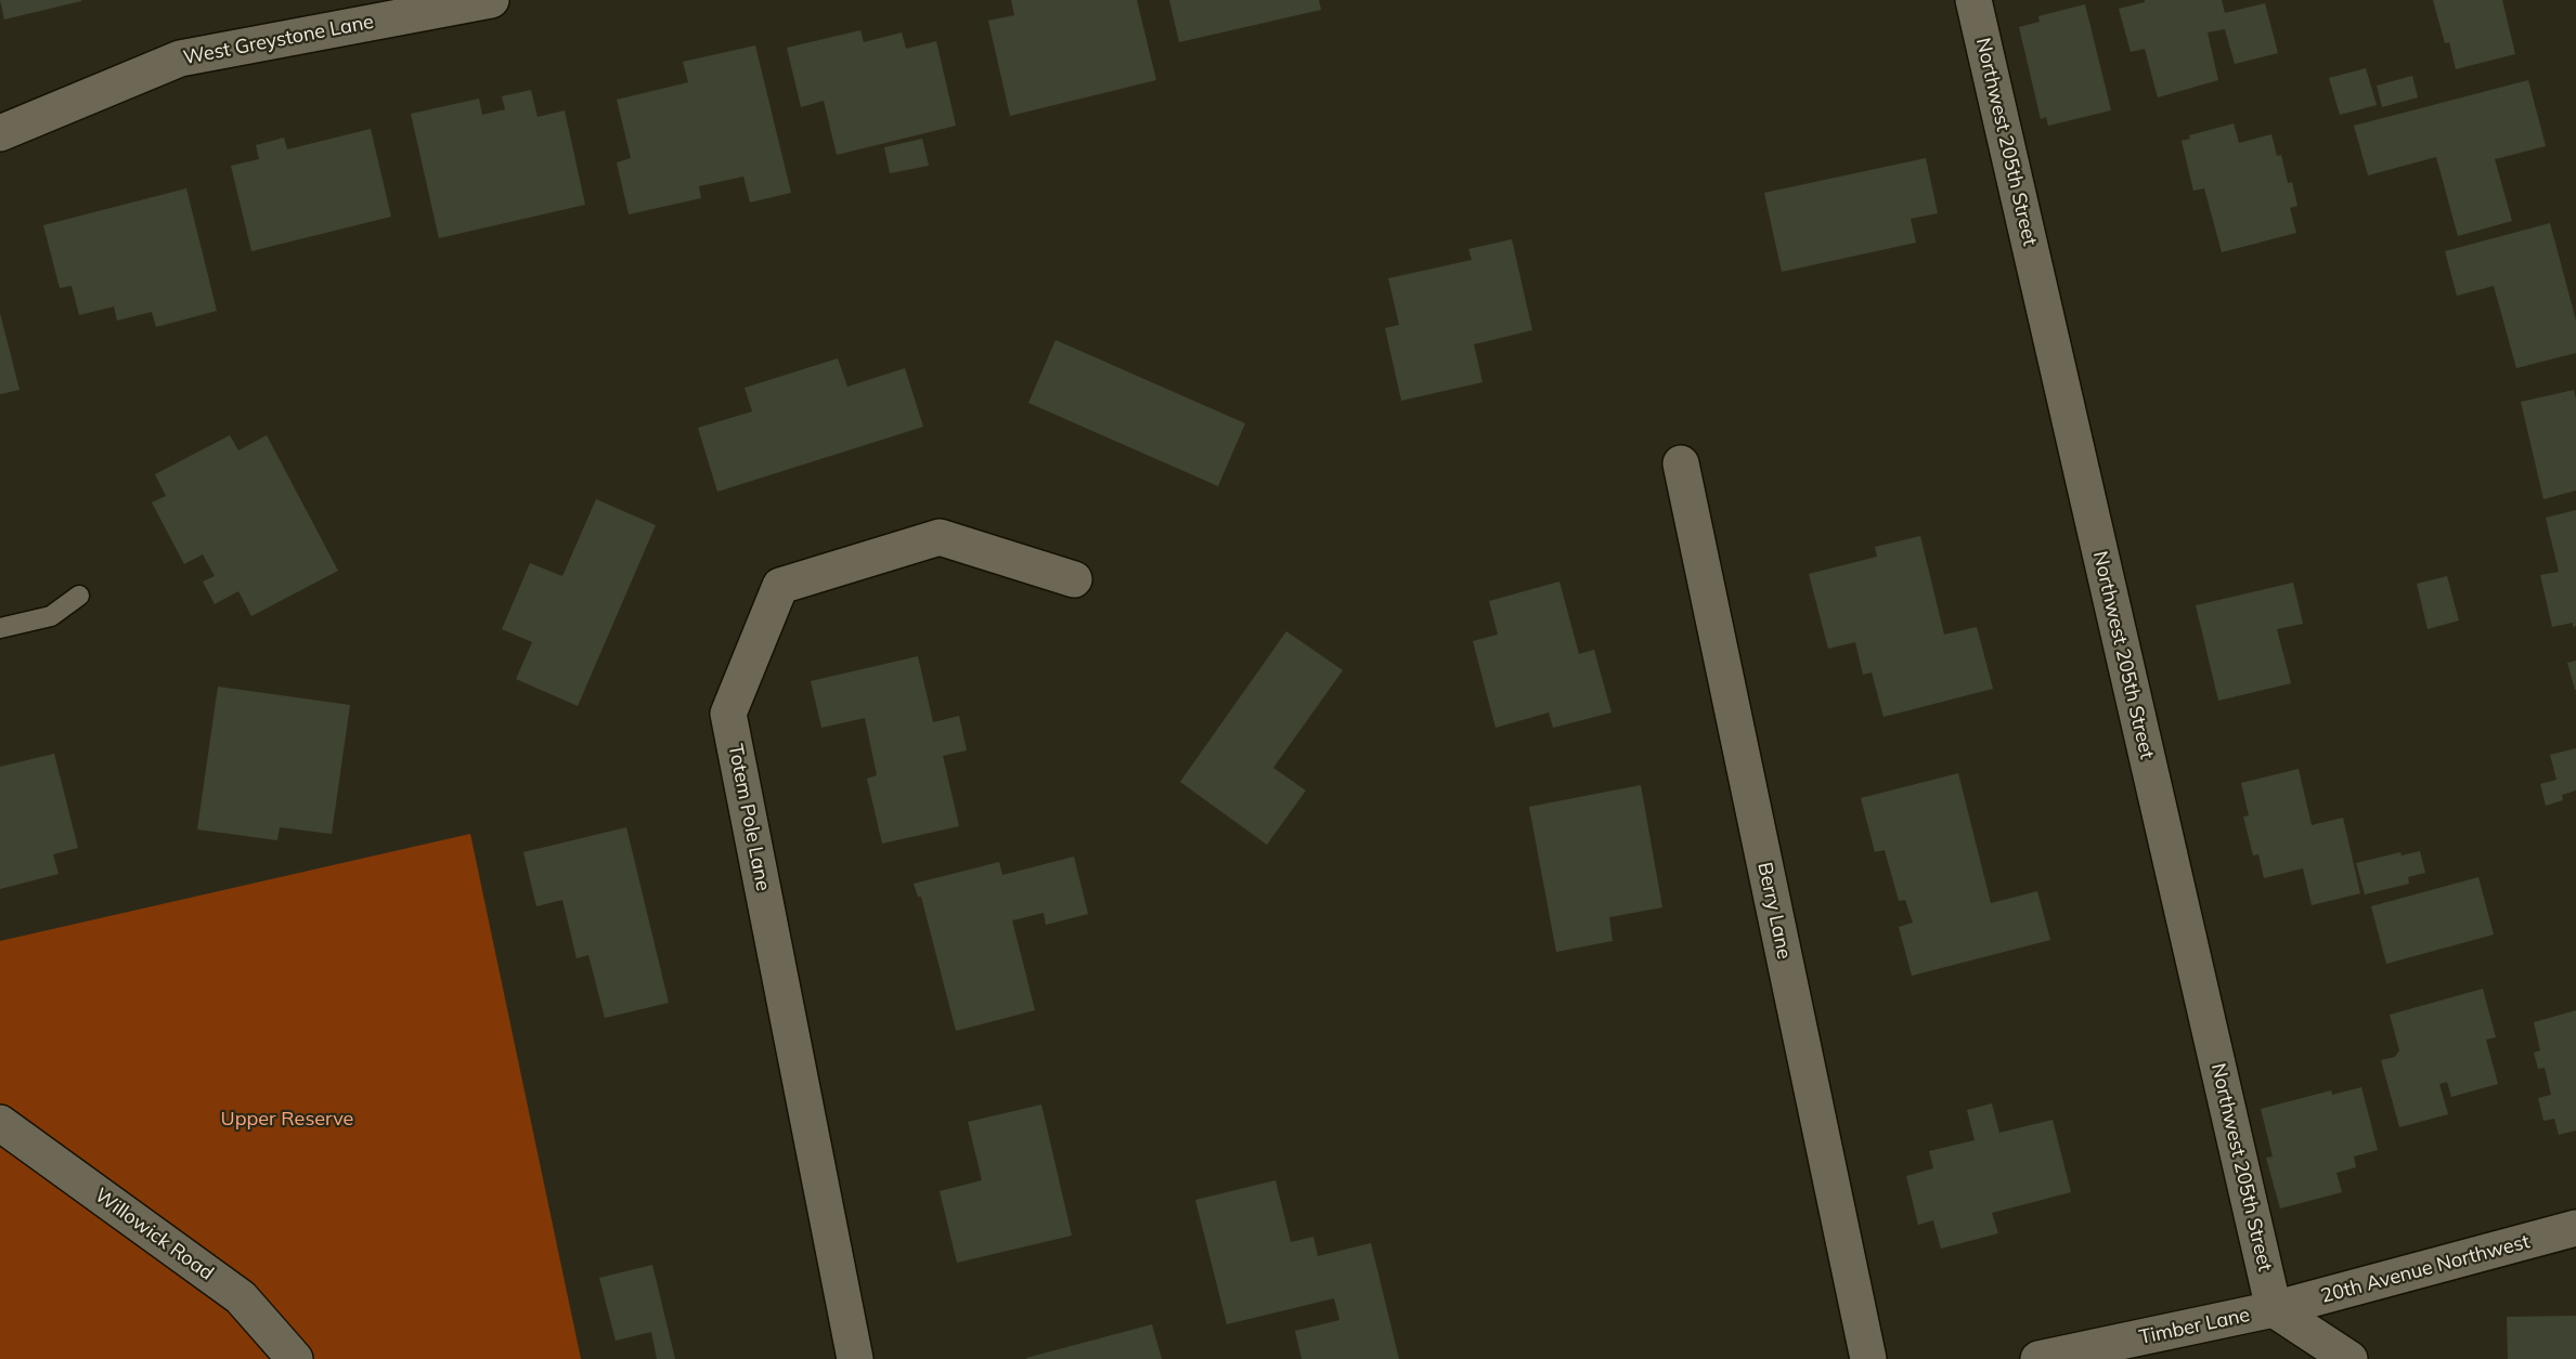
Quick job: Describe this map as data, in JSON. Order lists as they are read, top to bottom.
{
  "streets": {
    "street": [
      "West Greystone Lane",
      "Northwest 205th Street",
      "Totem Pole Lane",
      "Berry Lane",
      "Willowick Road",
      "20th Avenue Northwest",
      "Timber Lane"
    ]
  },
  "crossings": [
    ["Northwest 205th Street", "20th Avenue Northwest"],
    ["Northwest 205th Street", "Timber Lane"],
    ["20th Avenue Northwest", "Timber Lane"]
  ],
  "parks": ["Upper Reserve"]
}
